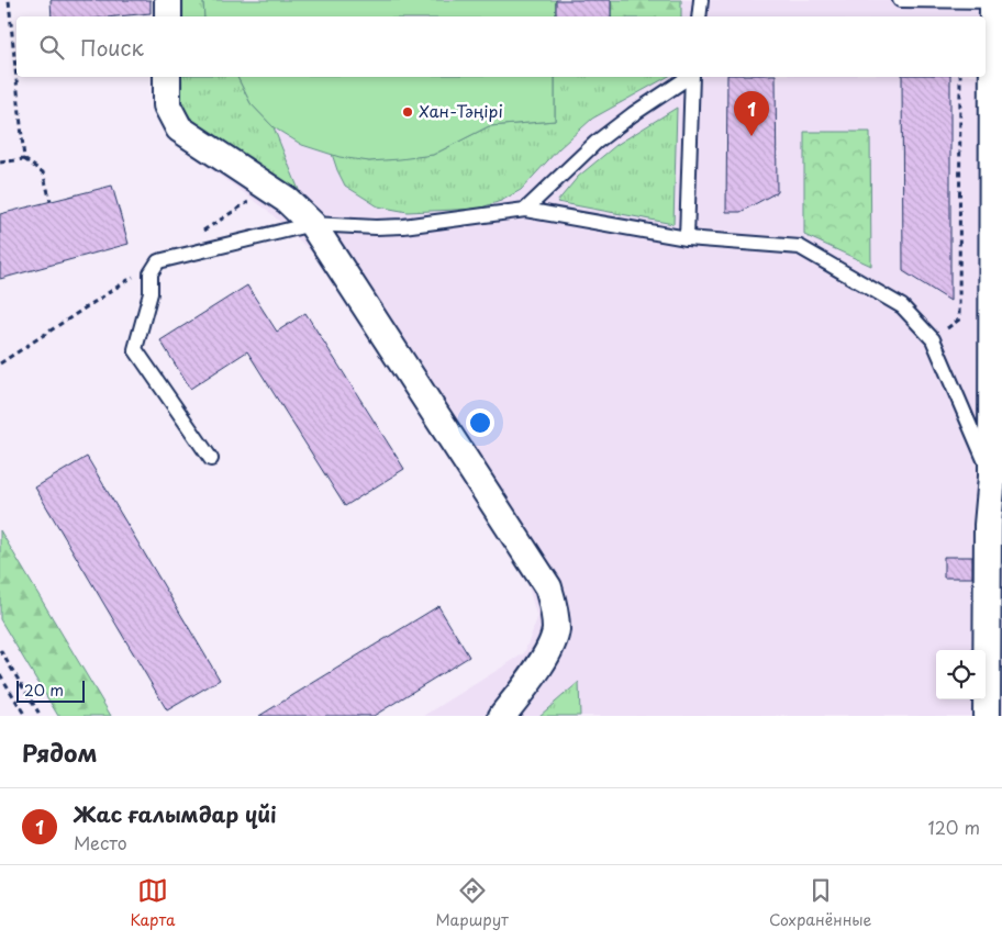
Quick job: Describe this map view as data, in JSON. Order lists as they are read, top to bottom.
{
  "places": ["Хан-Тәңірі"],
  "scale_bar": "20 m",
  "page": {
    "search": "Поиск",
    "pins": "1",
    "scale": "20 m",
    "heading": "Рядом",
    "list": [
      {
        "mark": "1",
        "name": "Жас ғалымдар үйі",
        "note": "Место",
        "value": "120 m"
      }
    ],
    "nav": ["Карта", "Маршрут", "Сохранённые"]
  }
}
